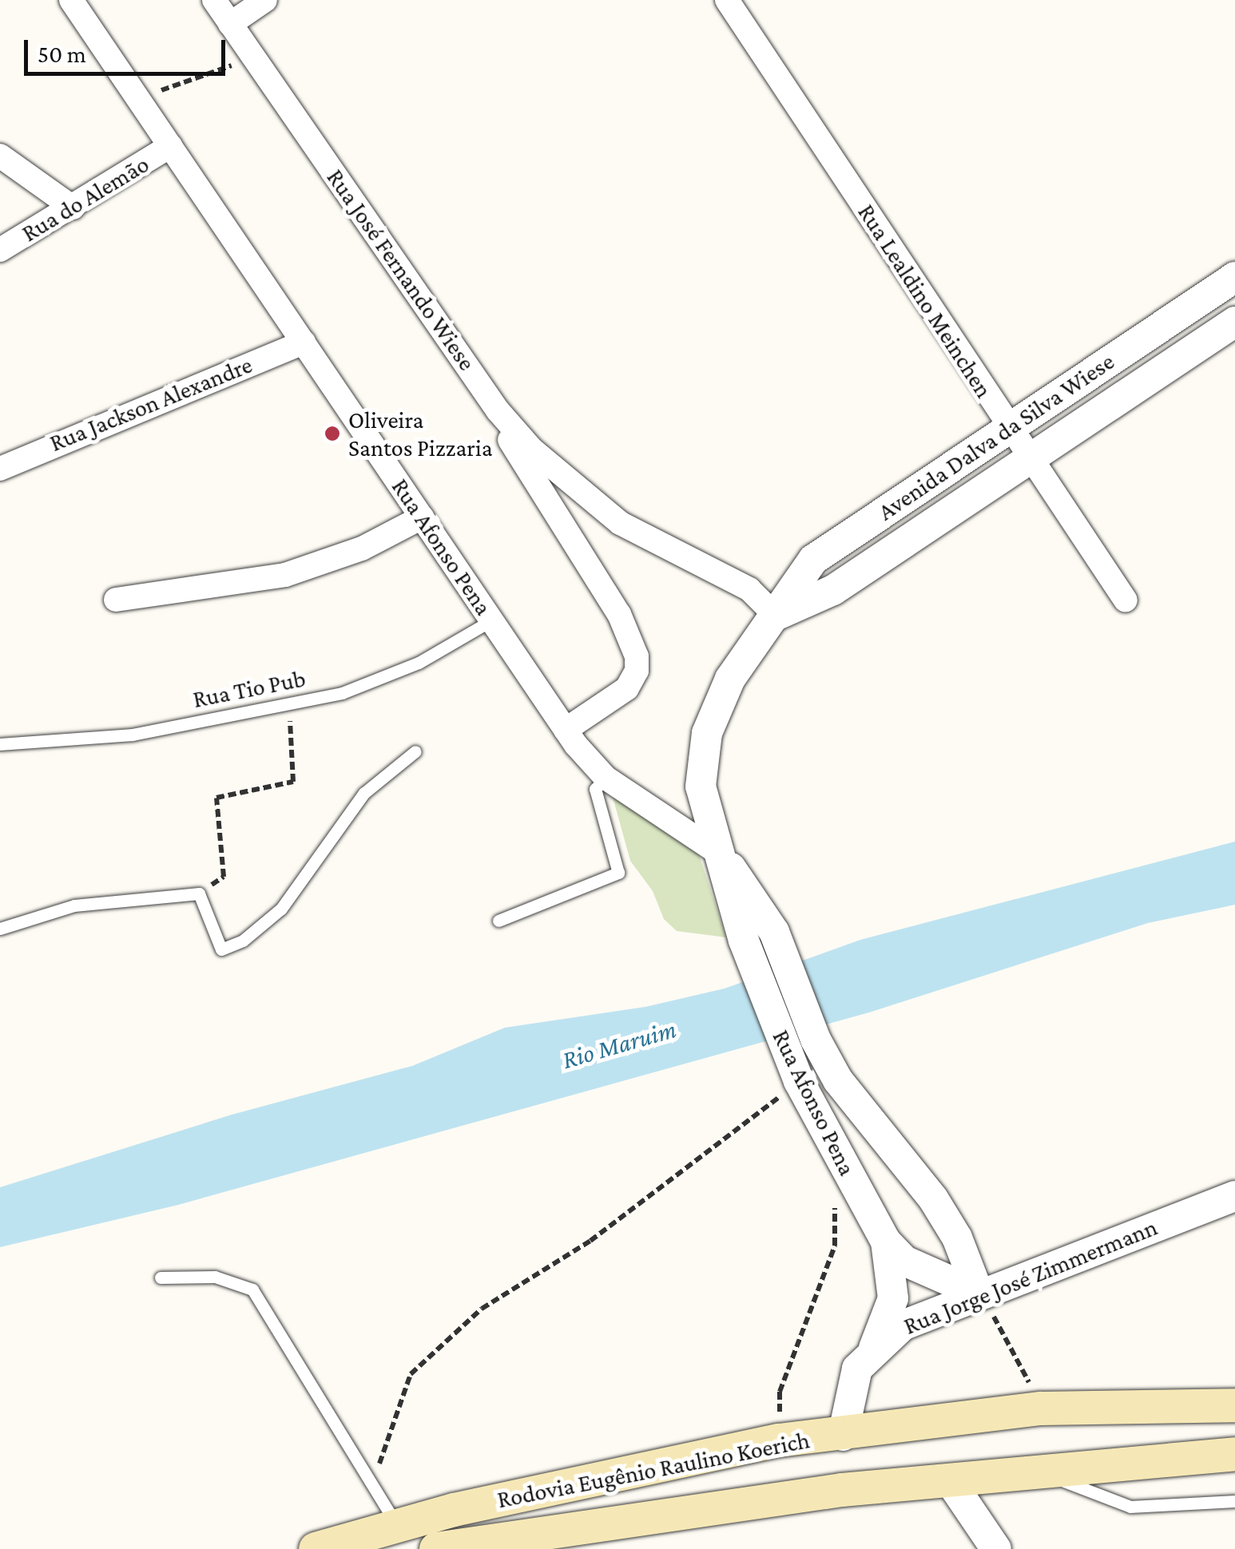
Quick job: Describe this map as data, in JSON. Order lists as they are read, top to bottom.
{
  "streets": {
    "main road": ["Rodovia Eugênio Raulino Koerich"],
    "street": [
      "Rua do Alemão",
      "Rua José Fernando Wiese",
      "Rua Lealdino Meinchen",
      "Rua Jackson Alexandre",
      "Avenida Dalva da Silva Wiese",
      "Rua Afonso Pena",
      "Rua Jorge José Zimmermann"
    ],
    "lane": ["Rua Tio Pub"]
  },
  "crossings": [
    ["Rua do Alemão", "Rua Afonso Pena"],
    ["Rua José Fernando Wiese", "Avenida Dalva da Silva Wiese"],
    ["Rua Lealdino Meinchen", "Avenida Dalva da Silva Wiese"],
    ["Rua Jackson Alexandre", "Rua Afonso Pena"],
    ["Avenida Dalva da Silva Wiese", "Rua Afonso Pena"],
    ["Rua Afonso Pena", "Rua Tio Pub"],
    ["Rua Afonso Pena", "Rua Jorge José Zimmermann"],
    ["Rua Jorge José Zimmermann", "Rodovia Eugênio Raulino Koerich"]
  ],
  "water": ["Rio Maruim"],
  "places": ["Oliveira Santos Pizzaria"],
  "scale_bar": "50 m"
}
